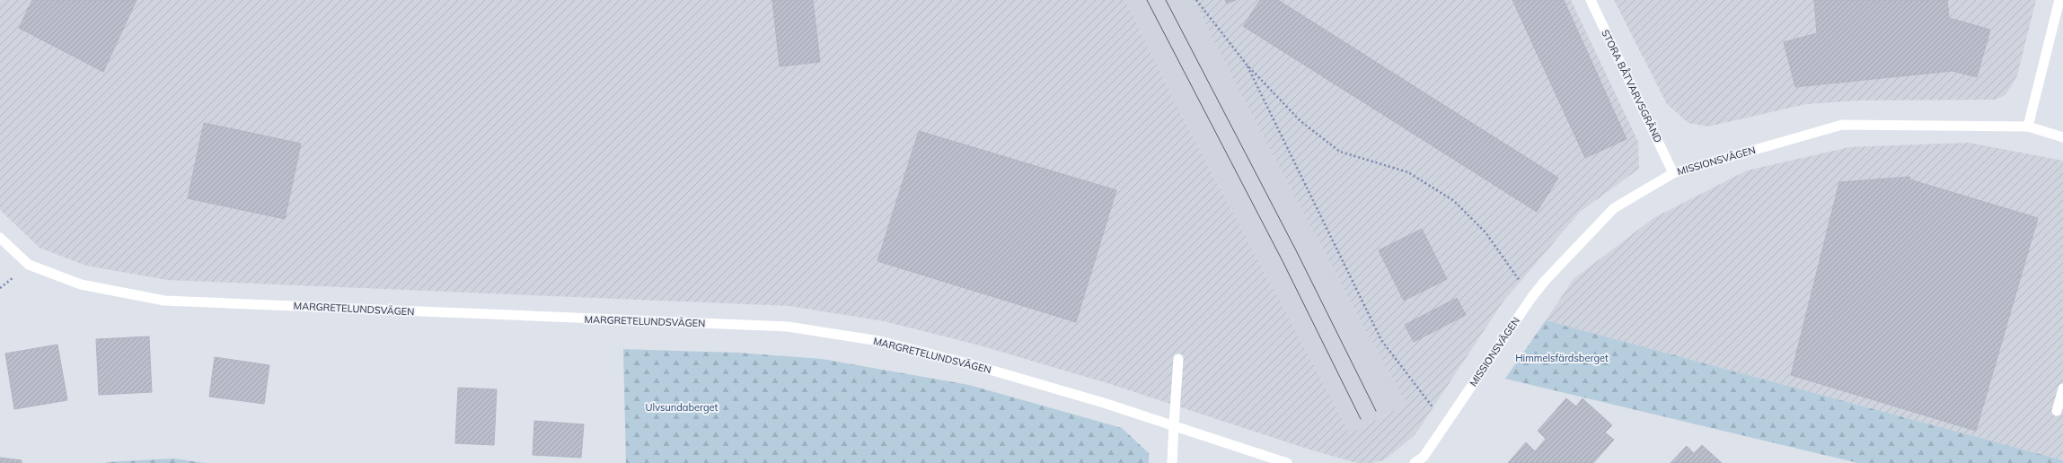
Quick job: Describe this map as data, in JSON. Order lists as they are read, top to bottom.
{
  "streets": {
    "street": ["STORA BÅTVARVSGRÄND", "MISSIONSVÄGEN", "MARGRETELUNDSVÄGEN"]
  },
  "crossings": [
    ["STORA BÅTVARVSGRÄND", "MISSIONSVÄGEN"]
  ],
  "parks": ["Himmelsfärdsberget", "Ulvsundaberget"]
}
